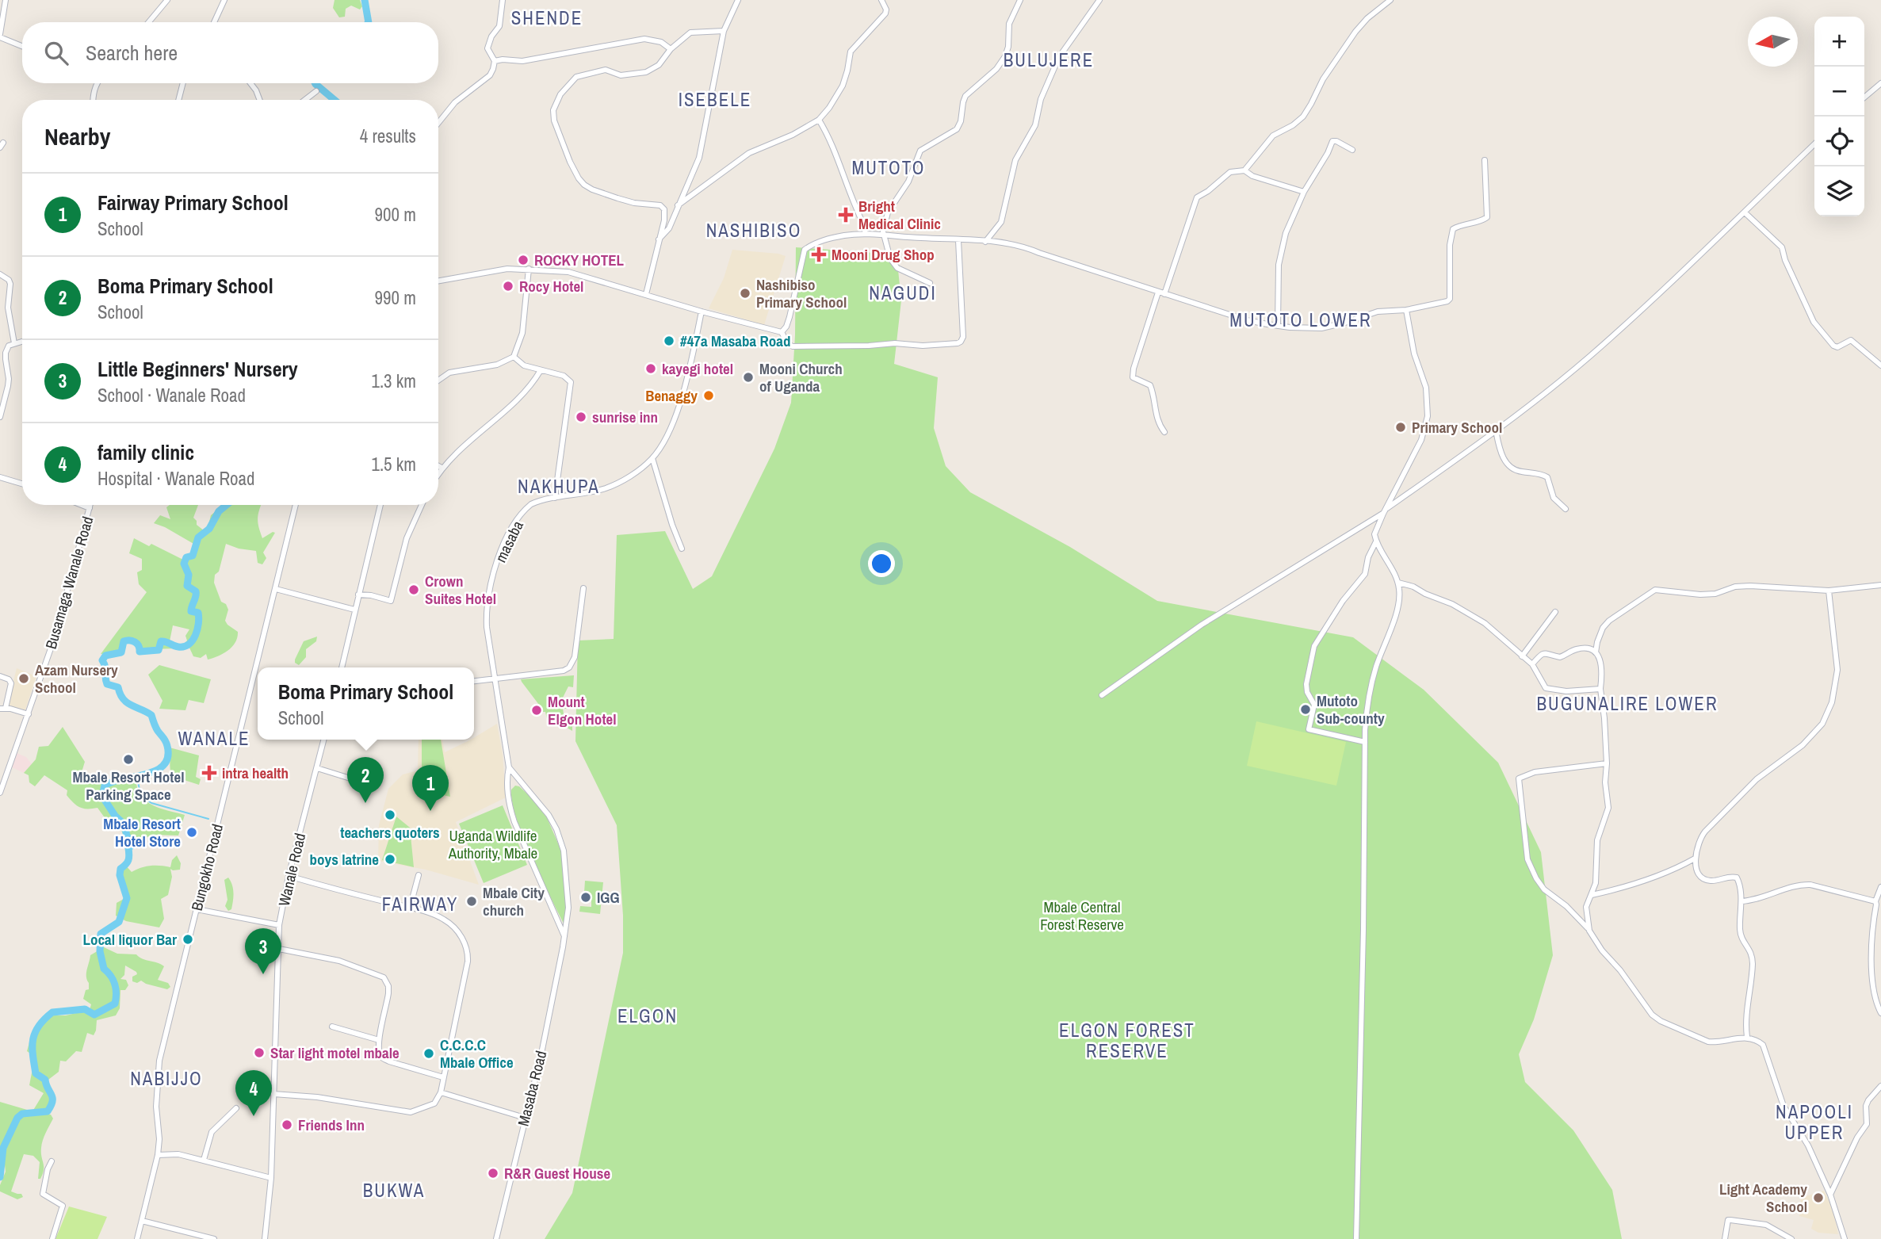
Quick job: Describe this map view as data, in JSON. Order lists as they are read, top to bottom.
{
  "streets": {
    "street": [
      "masaba",
      "Busamaga Wanale Road",
      "Bungokho Road",
      "Wanale Road",
      "Masaba Road"
    ]
  },
  "crossings": [
    ["masaba", "Masaba Road"]
  ],
  "districts": [
    "SHENDE",
    "BULUJERE",
    "ISEBELE",
    "MUTOTO",
    "NASHIBISO",
    "NAGUDI",
    "MUTOTO LOWER",
    "NAKHUPA",
    "BUGUNALIRE LOWER",
    "WANALE",
    "FAIRWAY",
    "ELGON",
    "ELGON FOREST RESERVE",
    "NABIJJO",
    "NAPOOLI UPPER",
    "BUKWA"
  ],
  "parks": ["Uganda Wildlife Authority, Mbale", "Mbale Central Forest Reserve"],
  "places": {
    "health": ["Bright Medical Clinic", "Mooni Drug Shop", "intra health"],
    "other": [
      "ROCKY HOTEL",
      "Rocy Hotel",
      "Nashibiso Primary School",
      "#47a Masaba Road",
      "kayegi hotel",
      "Mooni Church of Uganda",
      "Benaggy",
      "sunrise inn",
      "Primary School",
      "Crown Suites Hotel",
      "Azam Nursery School",
      "Mutoto Sub-county",
      "Mount Elgon Hotel",
      "Mbale Resort Hotel Parking Space",
      "teachers quoters",
      "Mbale Resort Hotel Store",
      "boys latrine",
      "IGG",
      "Mbale City church",
      "Local liquor Bar",
      "Star light motel mbale",
      "C.C.C.C Mbale Office",
      "Friends Inn",
      "R&R Guest House",
      "Light Academy School"
    ]
  },
  "north": "left",
  "page": {
    "map_buttons": ["+", "−"],
    "search": "Search here",
    "heading": ["Nearby", "4 results"],
    "list": [
      {
        "mark": "1",
        "name": "Fairway Primary School",
        "note": "School",
        "value": "900 m"
      },
      {
        "mark": "2",
        "name": "Boma Primary School",
        "note": "School",
        "value": "990 m"
      },
      {
        "mark": "3",
        "name": "Little Beginners' Nursery",
        "note": "School · Wanale Road",
        "value": "1.3 km"
      },
      {
        "mark": "4",
        "name": "family clinic",
        "note": "Hospital · Wanale Road",
        "value": "1.5 km"
      }
    ],
    "popup": ["Boma Primary School", "School"],
    "pins": [
      "2",
      "1",
      "3",
      "4"
    ]
  }
}
